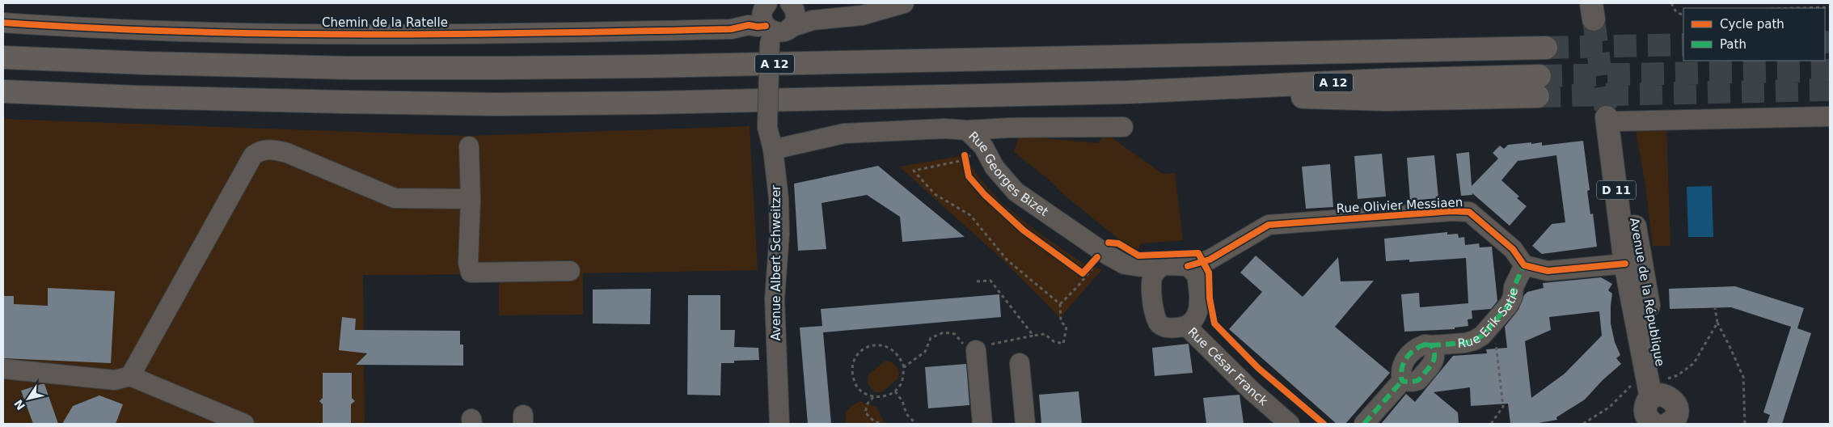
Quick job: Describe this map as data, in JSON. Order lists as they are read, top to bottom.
{
  "streets": {
    "highway": ["A 12"],
    "main road": ["D 11", "Avenue de la République"],
    "street": [
      "Chemin de la Ratelle",
      "Rue Georges Bizet",
      "Rue Olivier Messiaen",
      "Avenue Albert Schweitzer",
      "Rue Erik Satie",
      "Rue César Franck"
    ]
  },
  "crossings": [
    ["Chemin de la Ratelle", "Avenue Albert Schweitzer"],
    ["Rue Georges Bizet", "Rue Olivier Messiaen"],
    ["Rue Georges Bizet", "Avenue Albert Schweitzer"],
    ["Rue Georges Bizet", "Rue César Franck"],
    ["Rue Olivier Messiaen", "Rue Erik Satie"],
    ["Rue Olivier Messiaen", "Rue César Franck"]
  ],
  "legend": ["Cycle path", "Path"],
  "north": "bottom left"
}
